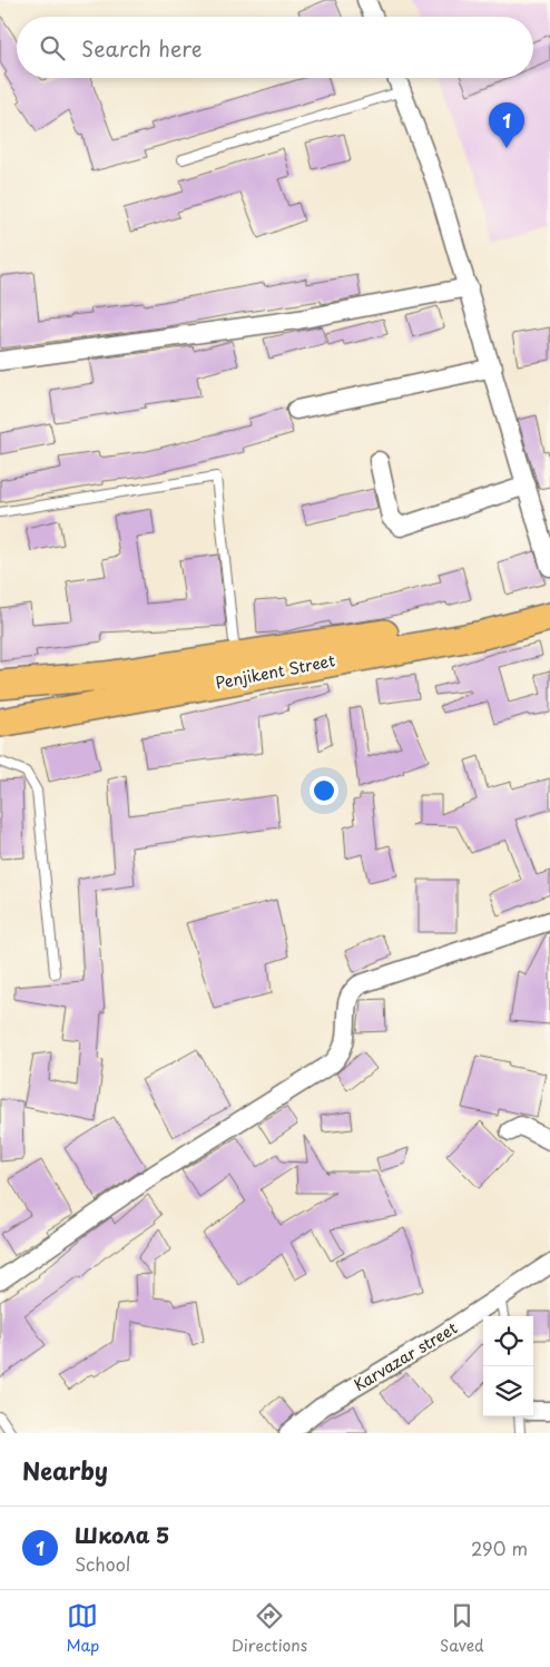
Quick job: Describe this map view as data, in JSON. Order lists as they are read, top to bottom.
{
  "streets": {
    "main road": ["Penjikent Street"],
    "street": ["Karvazar street"]
  },
  "page": {
    "search": "Search here",
    "pins": "1",
    "heading": "Nearby",
    "list": [
      {
        "mark": "1",
        "name": "Школа 5",
        "note": "School",
        "value": "290 m"
      }
    ],
    "nav": ["Map", "Directions", "Saved"]
  }
}
